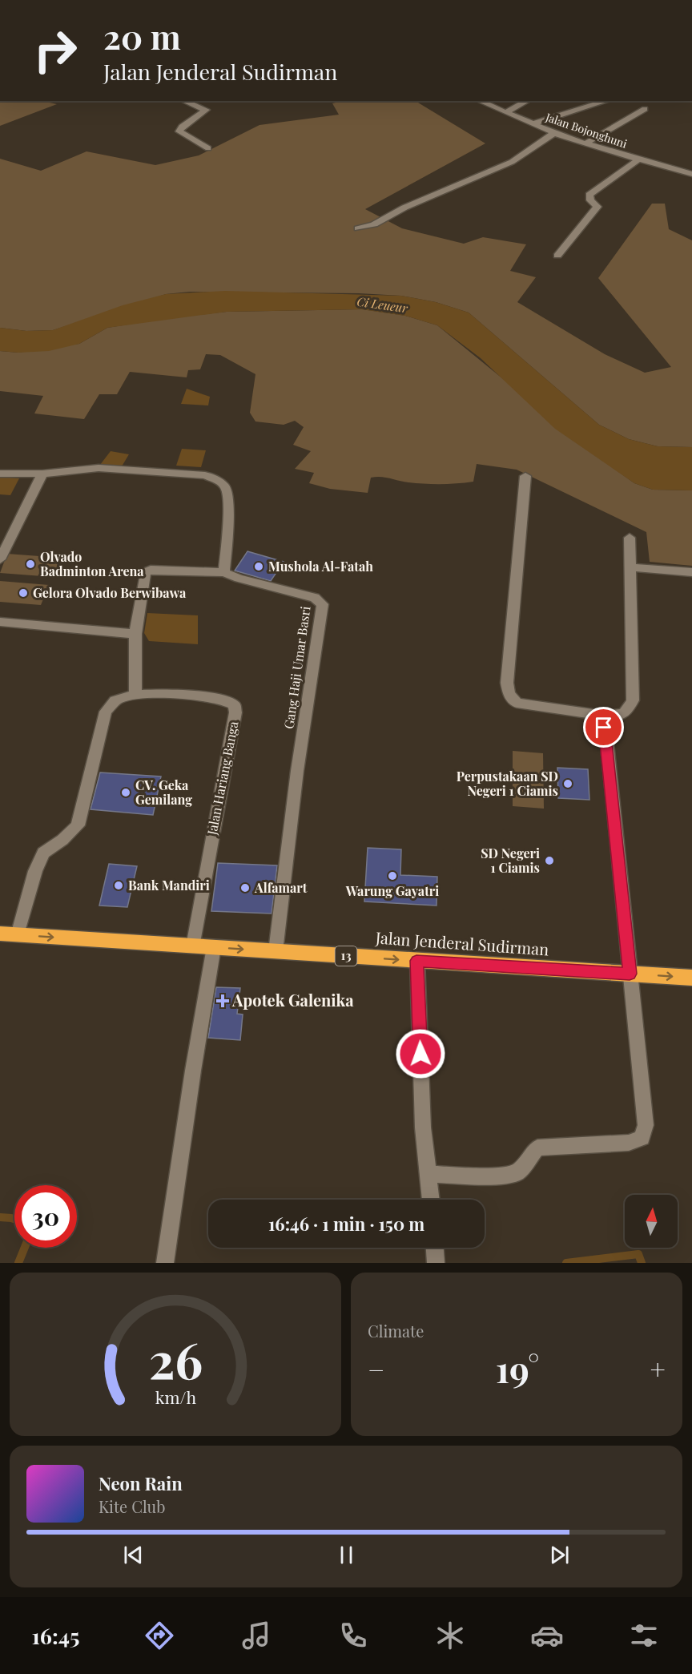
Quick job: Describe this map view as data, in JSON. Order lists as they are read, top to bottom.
{
  "streets": {
    "highway": ["Jalan Jenderal Sudirman", "13"],
    "street": ["Jalan Bojonghuni", "Gang Haji Umar Basri", "Jalan Hariang Banga"]
  },
  "crossings": [
    ["Gang Haji Umar Basri", "Jalan Jenderal Sudirman"],
    ["Jalan Hariang Banga", "Jalan Jenderal Sudirman"]
  ],
  "one_way": ["Jalan Jenderal Sudirman"],
  "water": ["Ci Leueur"],
  "places": {
    "other": [
      "Olvado Badminton Arena",
      "Mushola Al-Fatah",
      "Gelora Olvado Berwibawa",
      "Perpustakaan SD Negeri 1 Ciamis",
      "CV. Geka Gemilang",
      "SD Negeri 1 Ciamis",
      "Warung Gayatri",
      "Bank Mandiri",
      "Alfamart"
    ],
    "health": ["Apotek Galenika"]
  },
  "north": "top",
  "page": {
    "turn": ["20 m", "Jalan Jenderal Sudirman"],
    "limit": "30",
    "trip": "16:46 · 1 min · 150 m",
    "tile": "Climate",
    "heat": ["−", "19°", "+"],
    "song": ["Neon Rain", "Kite Club"],
    "tabs": "16:45",
    "gauge": ["26", "km/h"]
  }
}
